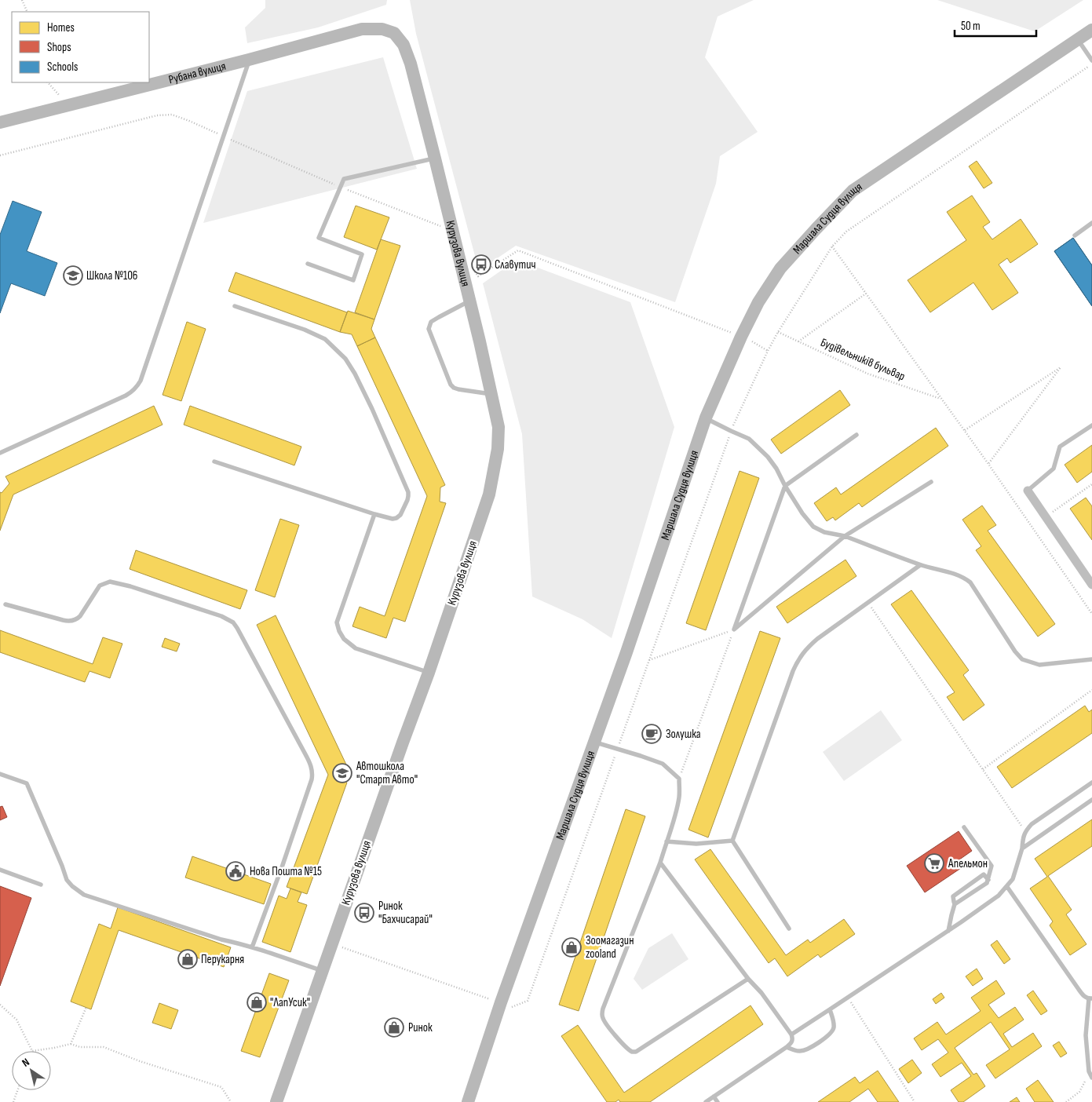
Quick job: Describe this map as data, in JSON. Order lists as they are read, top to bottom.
{
  "streets": {
    "street": ["Рубана вулиця", "Маршала Судця вулиця", "Курузова вулиця"],
    "path": ["Будівельників бульвар"]
  },
  "crossings": [
    ["Рубана вулиця", "Курузова вулиця"]
  ],
  "places": {
    "bus stop": ["Славутич", "Ринок \"Бахчисарай\""],
    "school or university": ["Школа №106", "Автошкола \"Старт Авто\""],
    "cafe": ["Золушка"],
    "supermarket": ["Апельмон"],
    "public building": ["Нова Пошта №15"],
    "shop": [
      "Зоомагазин zooland",
      "Перукарня",
      "\"ЛапУсик\"",
      "Ринок"
    ]
  },
  "legend": ["Homes", "Shops", "Schools"],
  "scale_bar": "50 m",
  "north": "top left"
}
